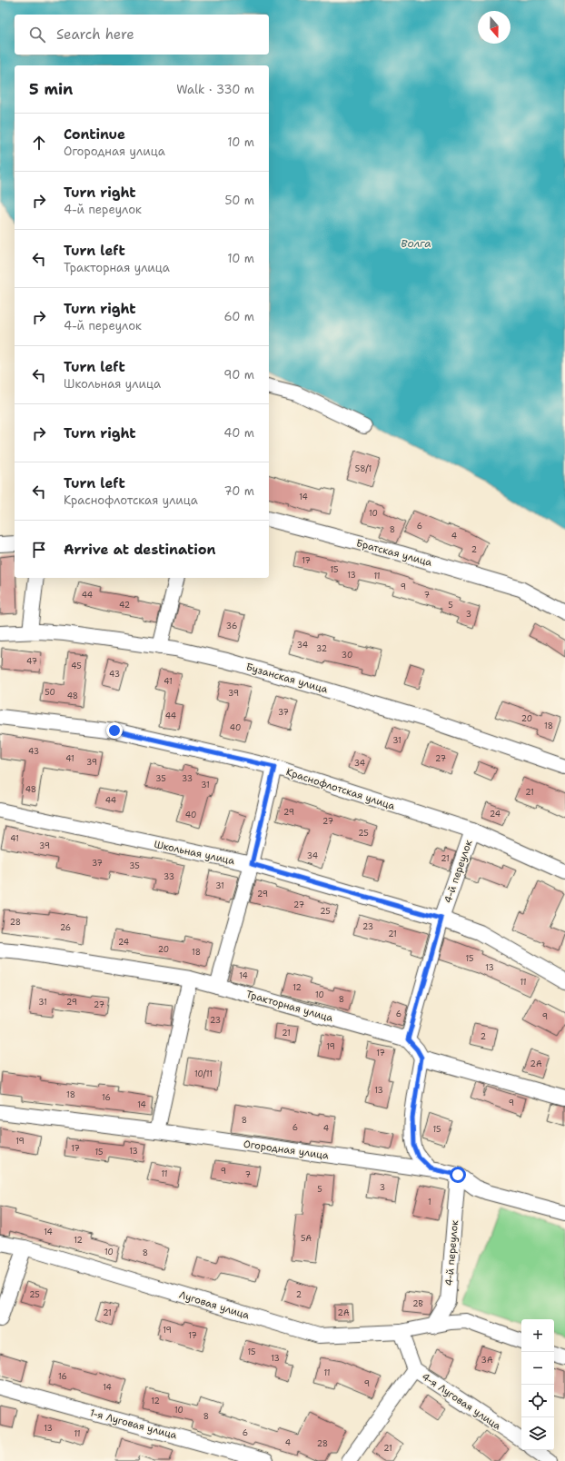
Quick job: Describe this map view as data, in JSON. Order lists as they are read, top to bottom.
{
  "streets": {
    "street": [
      "Братская улица",
      "Бузанская улица",
      "Краснофлотская улица",
      "Школьная улица",
      "4-й переулок",
      "Тракторная улица",
      "Огородная улица",
      "Луговая улица",
      "4-я Луговая улица",
      "1-я Луговая улица"
    ]
  },
  "crossings": [
    ["Краснофлотская улица", "4-й переулок"],
    ["Школьная улица", "4-й переулок"],
    ["4-й переулок", "Тракторная улица"],
    ["4-й переулок", "Огородная улица"],
    ["4-й переулок", "Луговая улица"],
    ["Луговая улица", "4-я Луговая улица"]
  ],
  "water": ["Волга"],
  "house_numbers": [
    "58/1",
    "14",
    "10",
    "6",
    "8",
    "4",
    "2",
    "17",
    "15",
    "13",
    "11",
    "9",
    "44",
    "7",
    "42",
    "5",
    "3",
    "36",
    "34",
    "32",
    "30",
    "47",
    "45",
    "43",
    "41",
    "50",
    "39",
    "48",
    "37",
    "44",
    "20",
    "18",
    "40",
    "31",
    "43",
    "41",
    "27",
    "39",
    "34",
    "35",
    "33",
    "31",
    "48",
    "21",
    "44",
    "29",
    "24",
    "40",
    "27",
    "25",
    "41",
    "39",
    "34",
    "21",
    "37",
    "35",
    "33",
    "31",
    "29",
    "27",
    "25",
    "28",
    "23",
    "26",
    "21",
    "24",
    "20",
    "18",
    "15",
    "13",
    "14",
    "11",
    "12",
    "10",
    "8",
    "31",
    "29",
    "27",
    "6",
    "9",
    "23",
    "21",
    "2",
    "19",
    "17",
    "2А",
    "10/11",
    "13",
    "18",
    "16",
    "9",
    "14",
    "8",
    "6",
    "4",
    "15",
    "19",
    "17",
    "13",
    "15",
    "9",
    "11",
    "7",
    "3",
    "5",
    "1",
    "14",
    "5А",
    "12",
    "10",
    "8",
    "25",
    "2",
    "2В",
    "21",
    "2А",
    "19",
    "17",
    "15",
    "13",
    "3А",
    "11",
    "16",
    "9",
    "14",
    "12",
    "10",
    "8",
    "13",
    "6",
    "11",
    "4",
    "28",
    "21"
  ],
  "north": "bottom",
  "page": {
    "search": "Search here",
    "heading": ["5 min", "Walk · 330 m"],
    "list": [
      ["Continue", "Огородная улица", "10 m"],
      ["Turn right", "4-й переулок", "50 m"],
      ["Turn left", "Тракторная улица", "10 m"],
      ["Turn right", "4-й переулок", "60 m"],
      ["Turn left", "Школьная улица", "90 m"],
      ["Turn right", "40 m"],
      ["Turn left", "Краснофлотская улица", "70 m"],
      "Arrive at destination"
    ],
    "map_buttons": ["+", "−"]
  }
}
